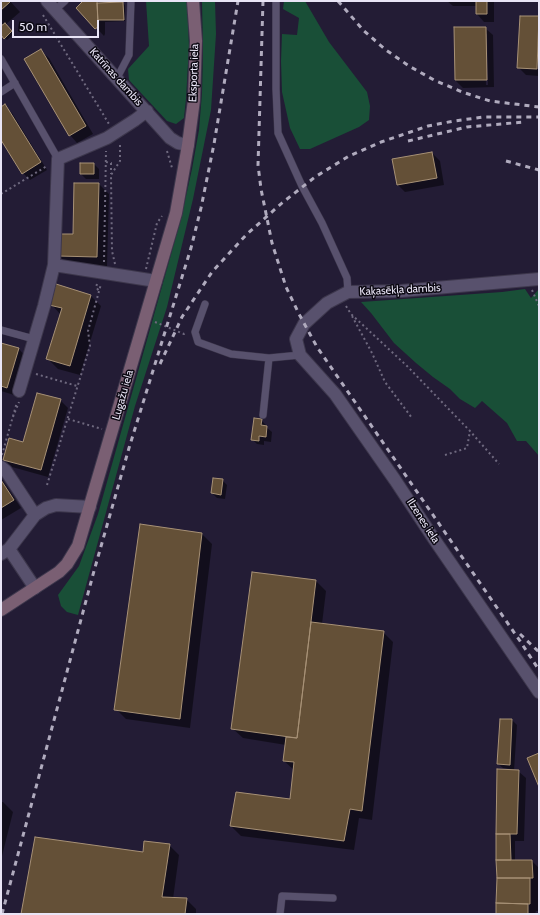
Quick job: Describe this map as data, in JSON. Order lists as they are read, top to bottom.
{
  "streets": {
    "street": [
      "Eksporta iela",
      "Katrīnas dambis",
      "Kaķasēkļa dambis",
      "Lugažu iela",
      "Ilzenes iela"
    ]
  },
  "crossings": [
    ["Eksporta iela", "Katrīnas dambis"],
    ["Eksporta iela", "Lugažu iela"],
    ["Katrīnas dambis", "Lugažu iela"],
    ["Kaķasēkļa dambis", "Ilzenes iela"]
  ],
  "scale_bar": "50 m"
}
